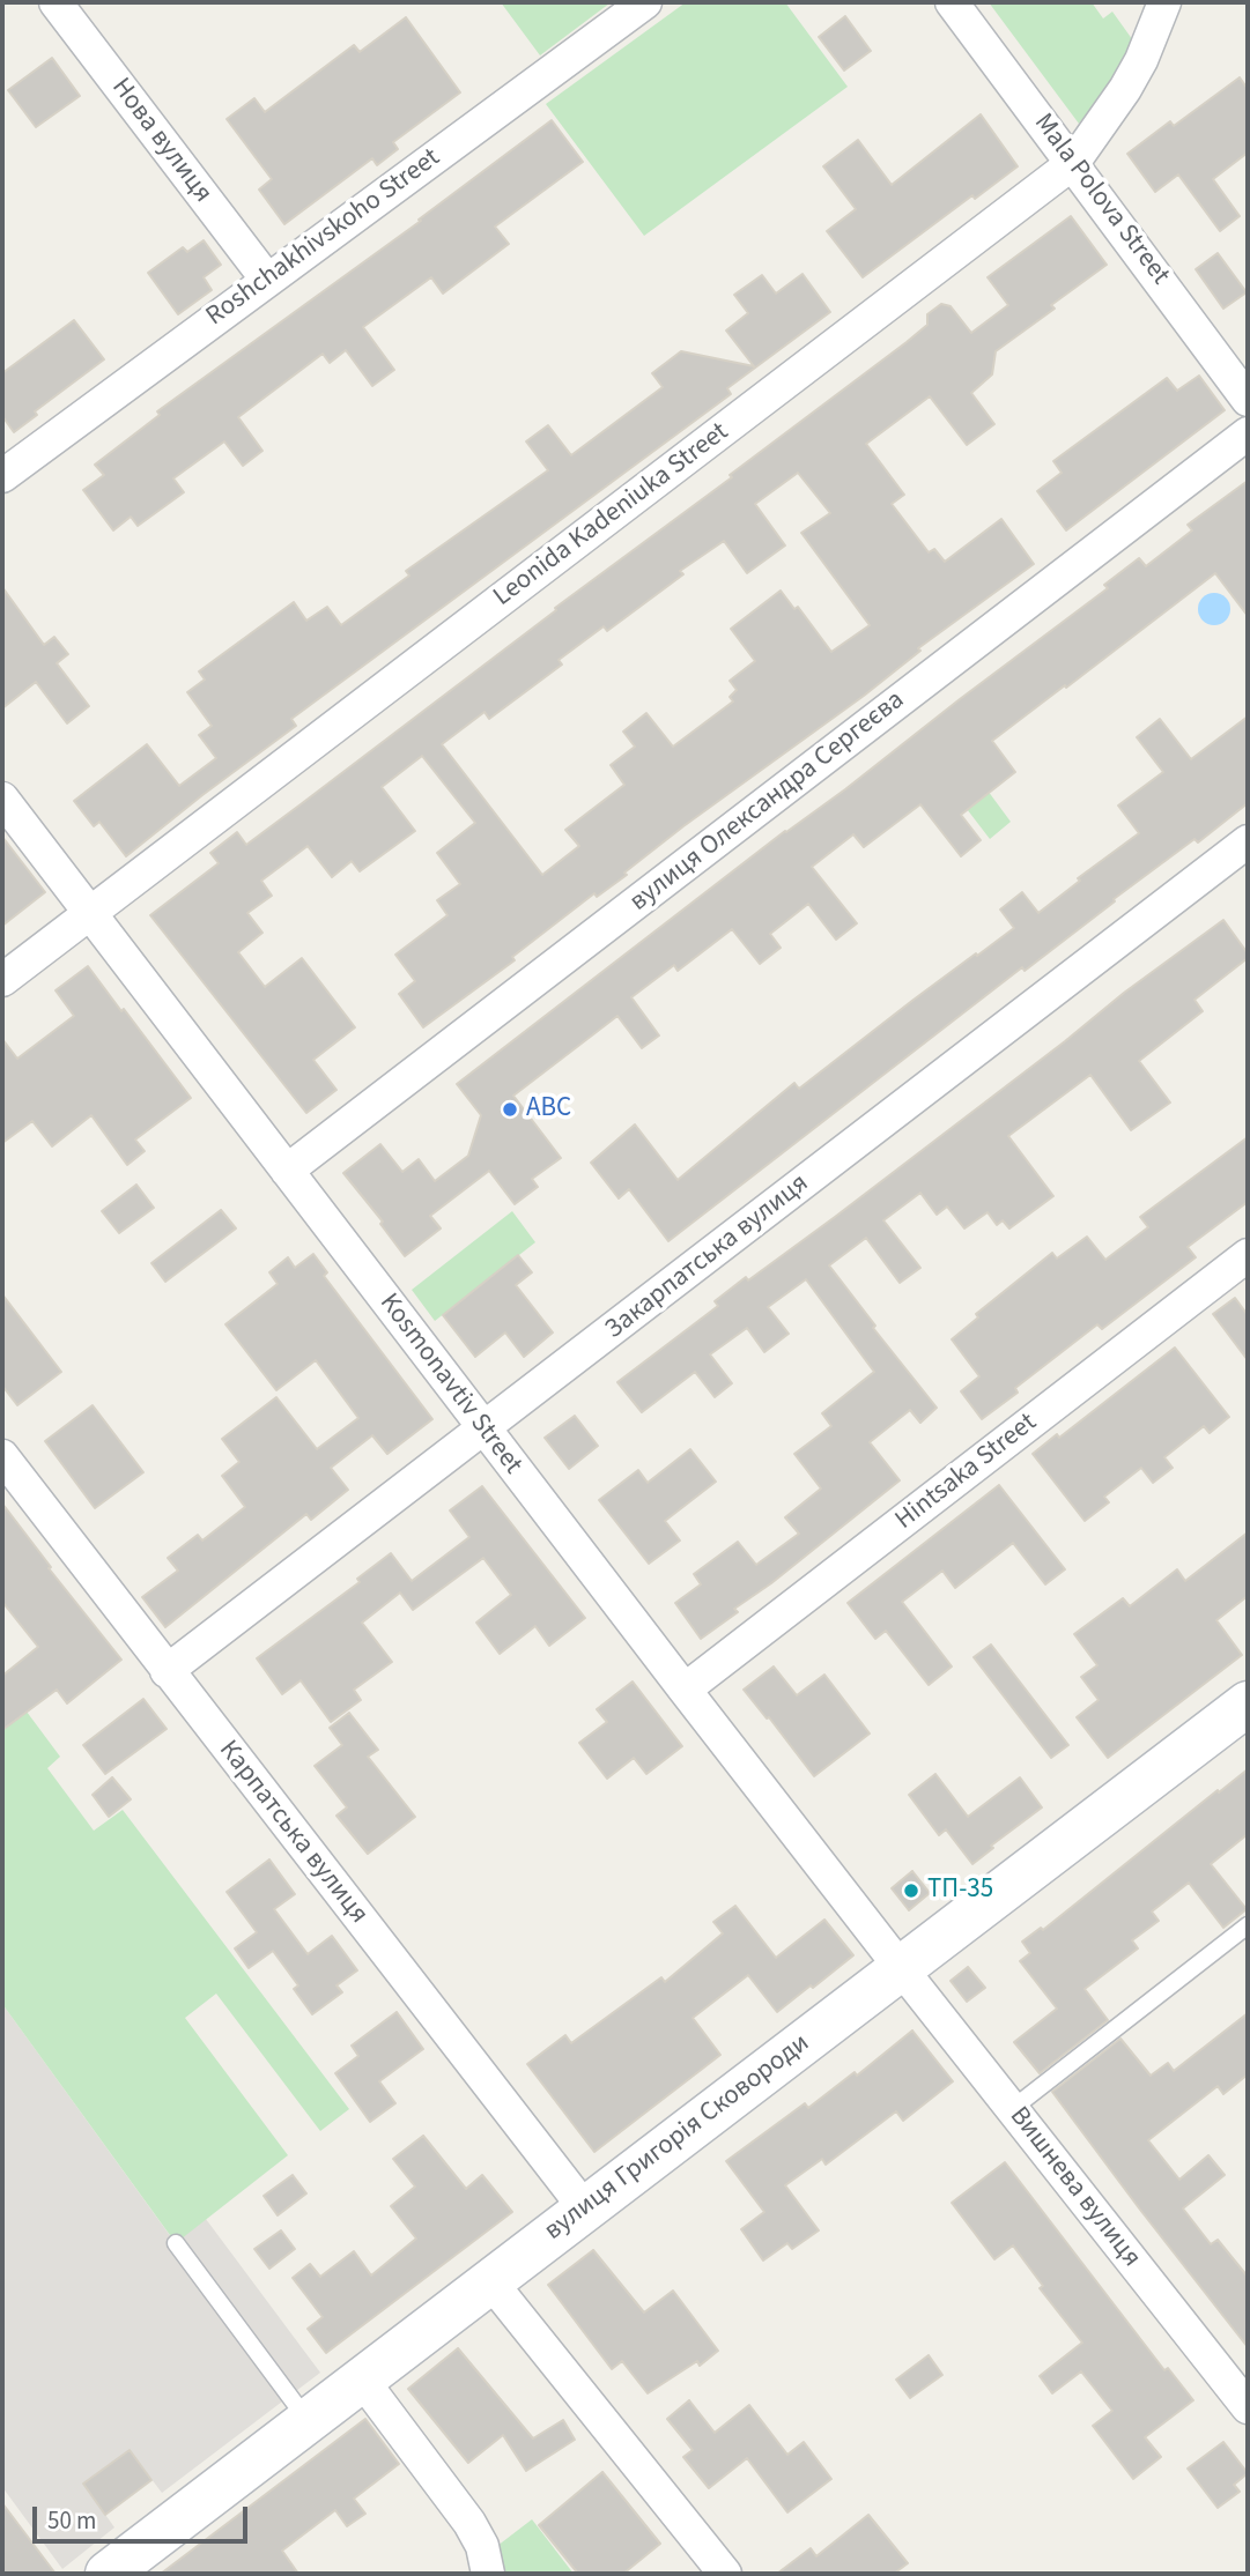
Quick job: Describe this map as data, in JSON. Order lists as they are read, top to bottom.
{
  "streets": {
    "main road": ["вулиця Григорія Сковороди"],
    "street": [
      "Нова вулиця",
      "Mala Polova Street",
      "Roshchakhivskoho Street",
      "Leonida Kadeniuka Street",
      "вулиця Олександра Сергеєва",
      "Закарпатська вулиця",
      "Kosmonavtiv Street",
      "Hintsaka Street",
      "Карпатська вулиця",
      "Вишнева вулиця"
    ]
  },
  "crossings": [
    ["Нова вулиця", "Roshchakhivskoho Street"],
    ["Mala Polova Street", "Leonida Kadeniuka Street"],
    ["Leonida Kadeniuka Street", "Kosmonavtiv Street"],
    ["вулиця Олександра Сергеєва", "Kosmonavtiv Street"],
    ["Закарпатська вулиця", "Kosmonavtiv Street"],
    ["Закарпатська вулиця", "Карпатська вулиця"],
    ["Kosmonavtiv Street", "Hintsaka Street"],
    ["Kosmonavtiv Street", "вулиця Григорія Сковороди"],
    ["Kosmonavtiv Street", "Вишнева вулиця"],
    ["Карпатська вулиця", "вулиця Григорія Сковороди"],
    ["вулиця Григорія Сковороди", "Вишнева вулиця"]
  ],
  "places": ["ABC", "ТП-35"],
  "scale_bar": "50 m"
}
